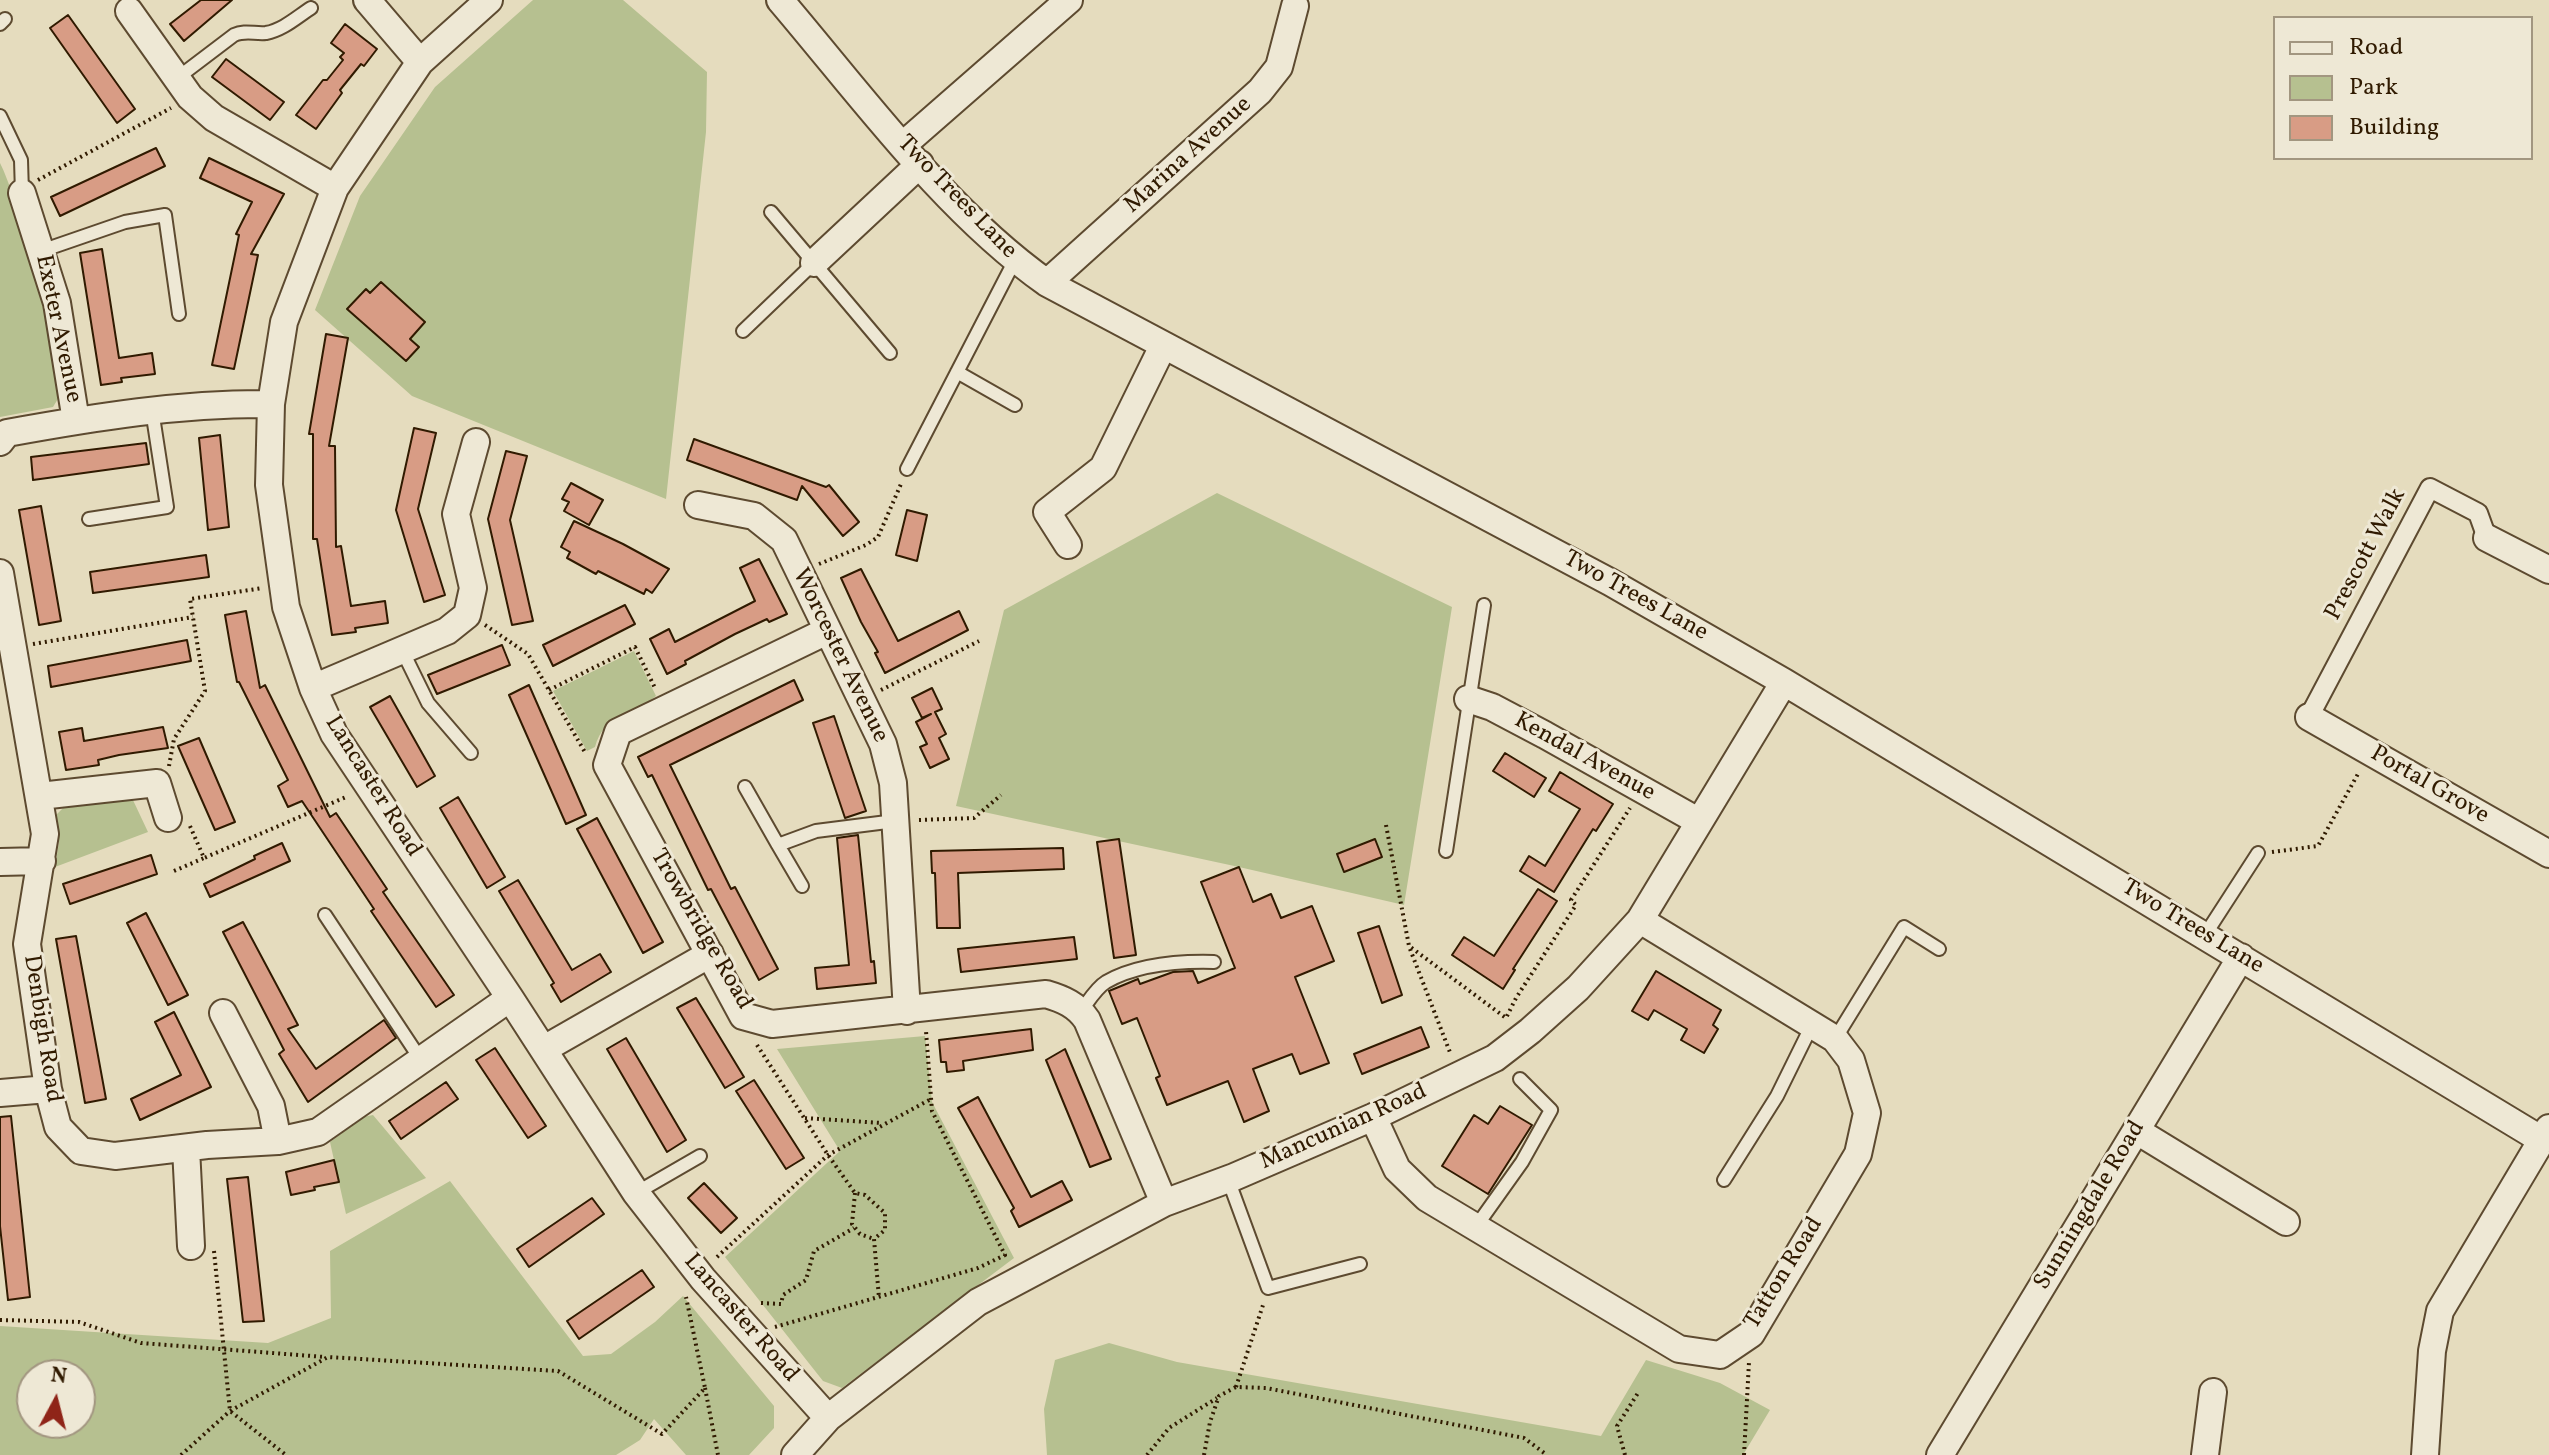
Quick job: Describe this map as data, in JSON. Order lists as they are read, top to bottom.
{
  "streets": {
    "street": [
      "Marina Avenue",
      "Two Trees Lane",
      "Exeter Avenue",
      "Prescott Walk",
      "Worcester Avenue",
      "Kendal Avenue",
      "Portal Grove",
      "Lancaster Road",
      "Trowbridge Road",
      "Denbigh Road",
      "Mancunian Road",
      "Sunningdale Road",
      "Tatton Road"
    ]
  },
  "crossings": [
    ["Marina Avenue", "Two Trees Lane"],
    ["Two Trees Lane", "Mancunian Road"],
    ["Two Trees Lane", "Sunningdale Road"],
    ["Prescott Walk", "Portal Grove"],
    ["Worcester Avenue", "Trowbridge Road"],
    ["Kendal Avenue", "Mancunian Road"],
    ["Lancaster Road", "Denbigh Road"],
    ["Lancaster Road", "Mancunian Road"],
    ["Mancunian Road", "Tatton Road"]
  ],
  "legend": ["Road", "Park", "Building"],
  "north": "top"
}
